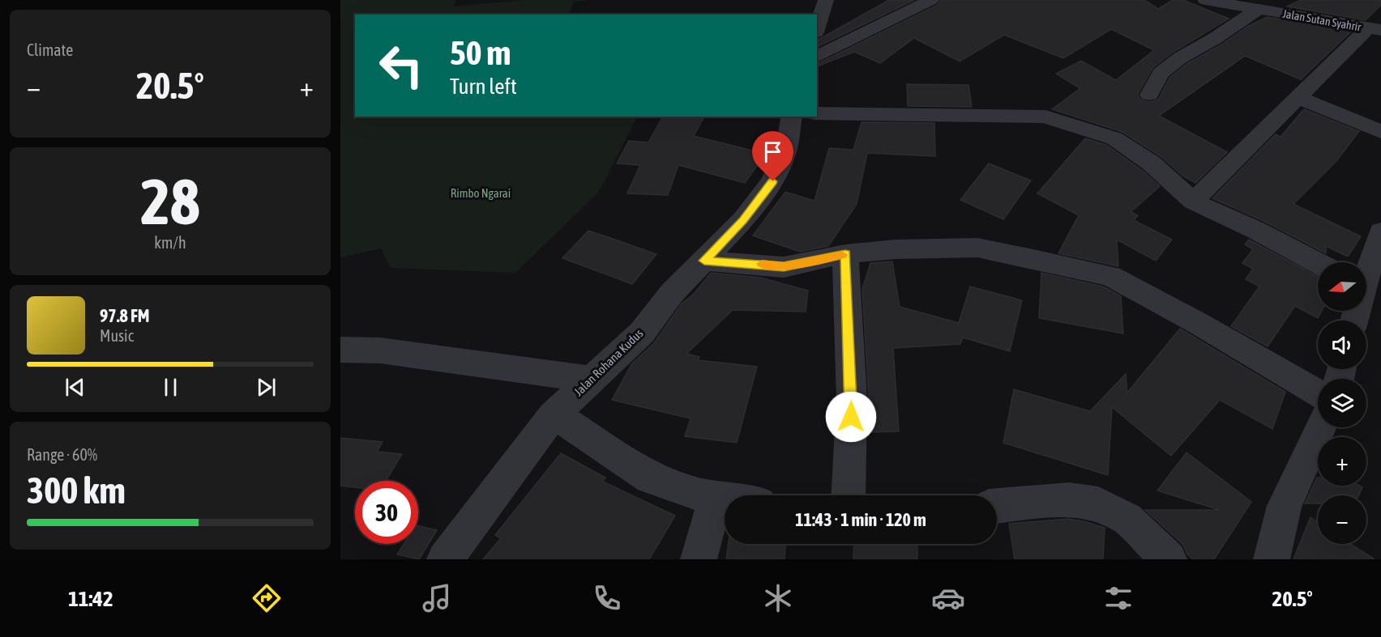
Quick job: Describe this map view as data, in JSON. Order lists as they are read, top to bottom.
{
  "streets": {
    "street": ["Jalan Sutan Syahrir", "Jalan Rohana Kudus"]
  },
  "parks": ["Rimbo Ngarai"],
  "north": "left",
  "page": {
    "tile": [
      "Climate",
      ["28", "km/h"],
      ["Range · 60%", "300 km"]
    ],
    "turn": ["50 m", "Turn left"],
    "heat": ["−", "20.5°", "+"],
    "map_buttons": ["+", "−"],
    "song": ["97.8 FM", "Music"],
    "limit": "30",
    "trip": "11:43 · 1 min · 120 m",
    "tabs": ["11:42", "20.5°"]
  }
}
